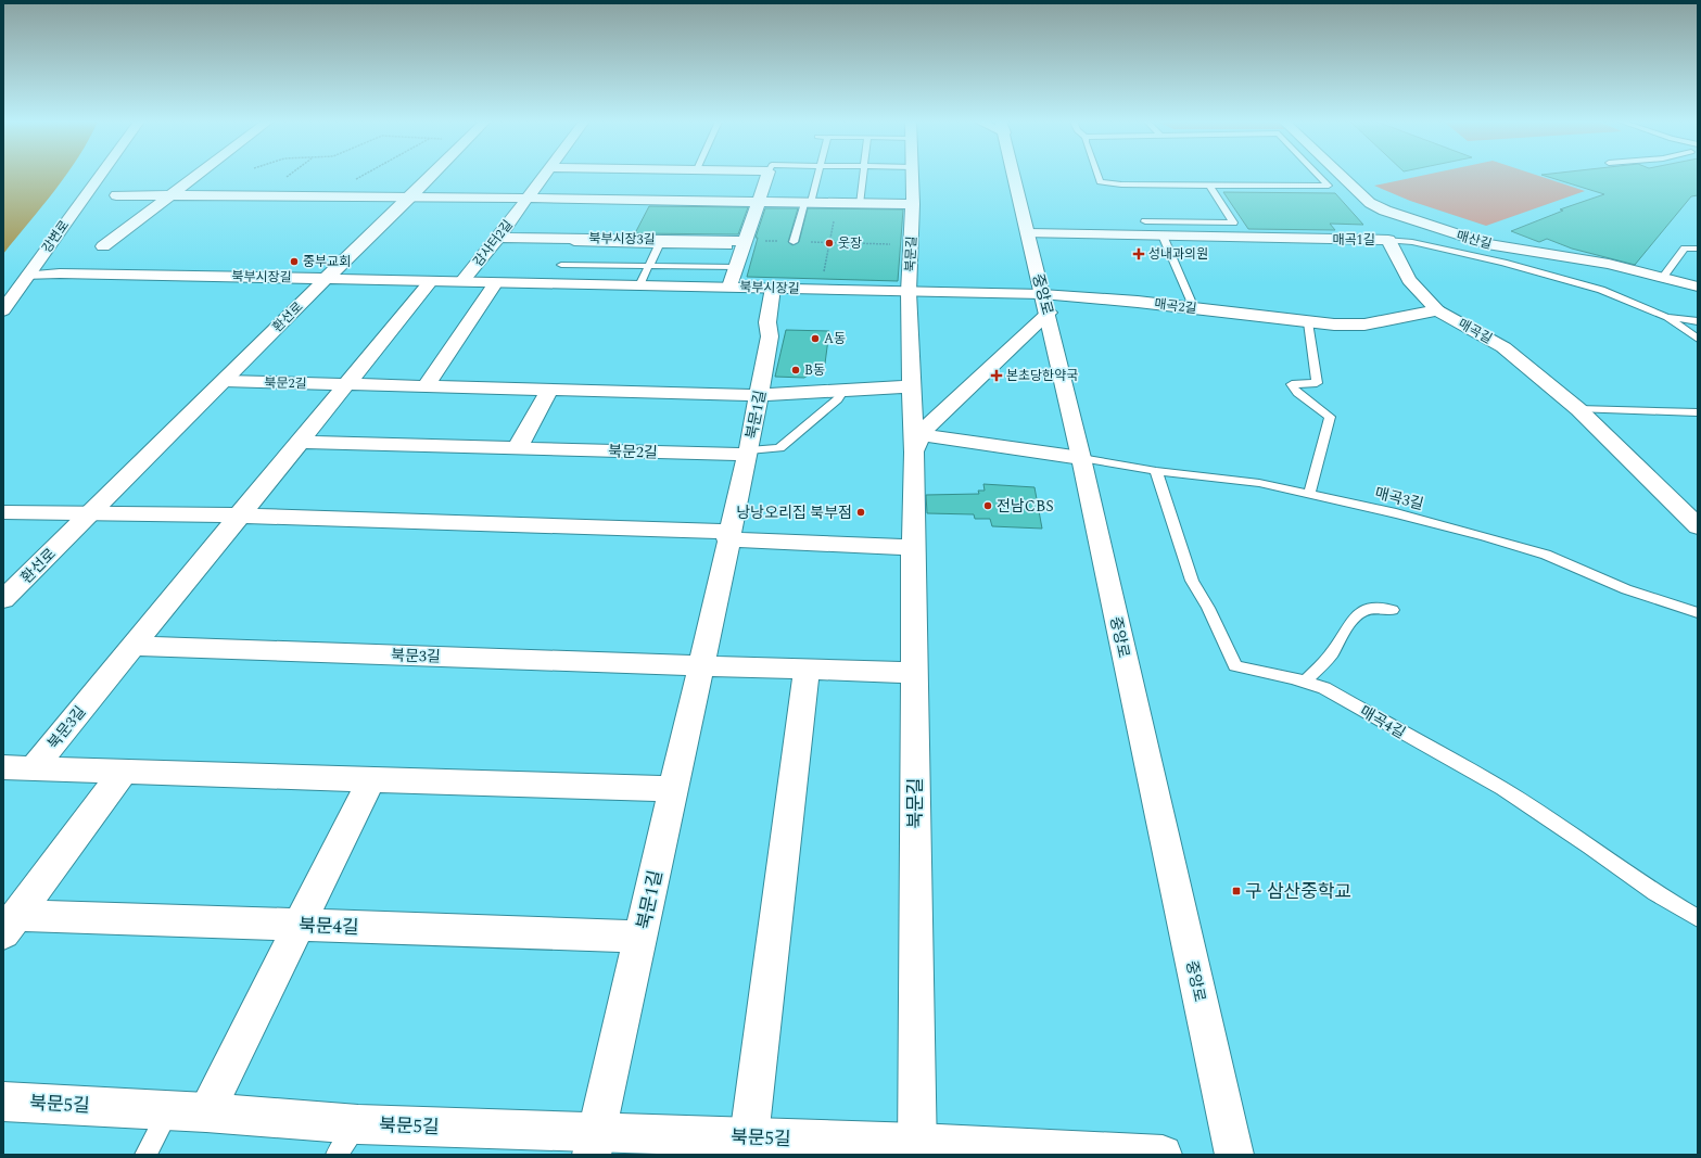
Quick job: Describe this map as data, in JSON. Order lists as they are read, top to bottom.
{
  "streets": {
    "street": [
      "강변로",
      "북부시장3길",
      "매곡1길",
      "매산길",
      "감사터2길",
      "북문길",
      "북부시장길",
      "중앙로",
      "매곡2길",
      "환선로",
      "매곡길",
      "북문2길",
      "북문1길",
      "북문3길",
      "북문4길",
      "북문5길"
    ],
    "lane": ["매곡3길", "매곡4길"]
  },
  "crossings": [
    ["강변로", "북부시장길"],
    ["북부시장3길", "감사터2길"],
    ["매곡1길", "중앙로"],
    ["매곡1길", "매곡길"],
    ["감사터2길", "북부시장길"],
    ["북문길", "북부시장길"],
    ["북문길", "북문5길"],
    ["북부시장길", "중앙로"],
    ["북부시장길", "매곡2길"],
    ["북부시장길", "환선로"],
    ["북부시장길", "북문1길"],
    ["중앙로", "매곡2길"],
    ["중앙로", "매곡3길"],
    ["매곡2길", "매곡길"],
    ["환선로", "북문2길"],
    ["북문2길", "북문1길"],
    ["북문1길", "북문3길"],
    ["북문1길", "북문4길"],
    ["북문1길", "북문5길"],
    ["매곡3길", "매곡4길"]
  ],
  "places": {
    "other": [
      "웃장",
      "중부교회",
      "A동",
      "B동",
      "전남CBS",
      "낭낭오리집 북부점"
    ],
    "health": ["성내과의원", "본초당한약국"],
    "transit": ["구 삼산중학교"]
  }
}
